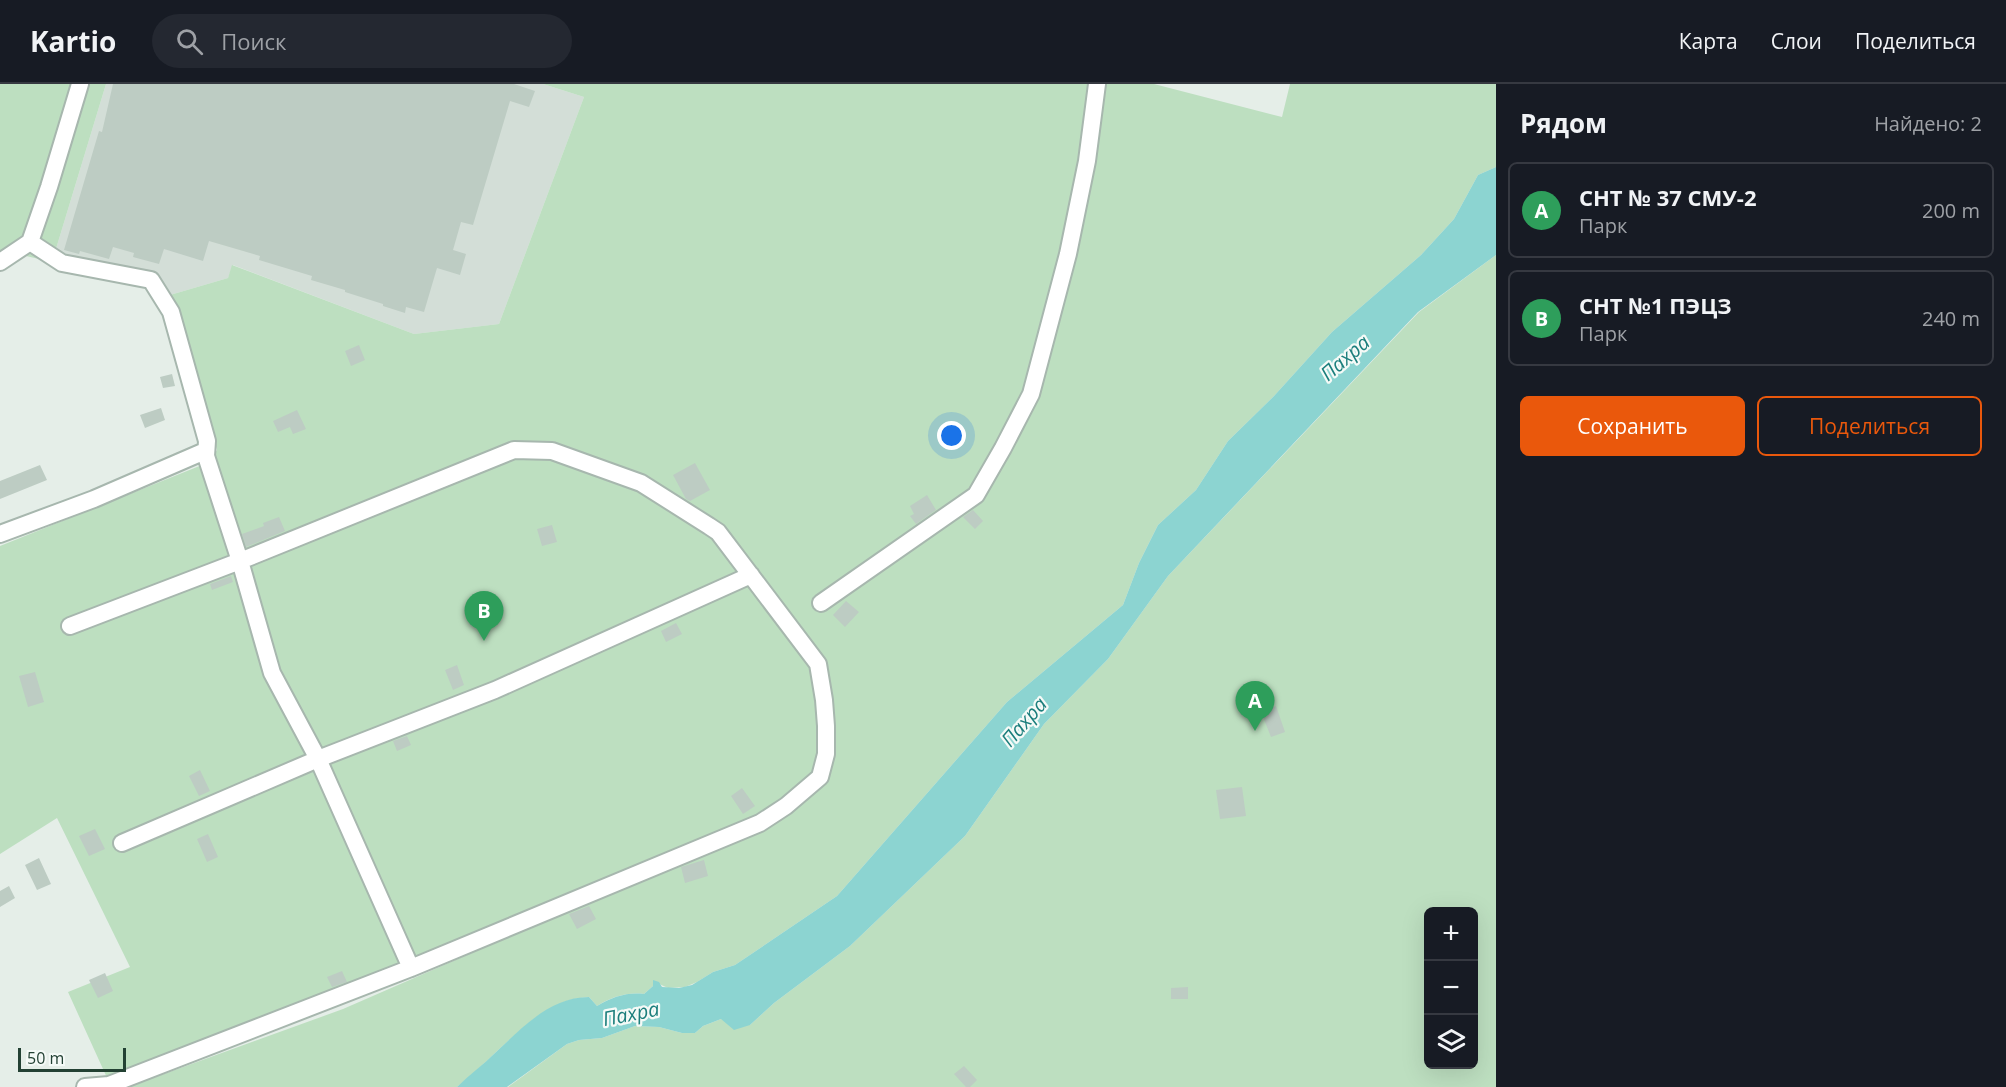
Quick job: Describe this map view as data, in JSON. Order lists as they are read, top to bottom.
{
  "water": ["Пахра"],
  "scale_bar": "50 m",
  "page": {
    "header": "Kartio",
    "search": "Поиск",
    "nav": ["Карта", "Слои", "Поделиться"],
    "heading": ["Рядом", "Найдено: 2"],
    "list": [
      {
        "mark": "A",
        "name": "СНТ № 37 СМУ-2",
        "note": "Парк",
        "value": "200 m"
      },
      {
        "mark": "B",
        "name": "СНТ №1 ПЭЦЗ",
        "note": "Парк",
        "value": "240 m"
      }
    ],
    "buttons": ["Сохранить", "Поделиться"],
    "pins": ["B", "A"],
    "map_buttons": ["+", "−"],
    "scale": "50 m"
  }
}
